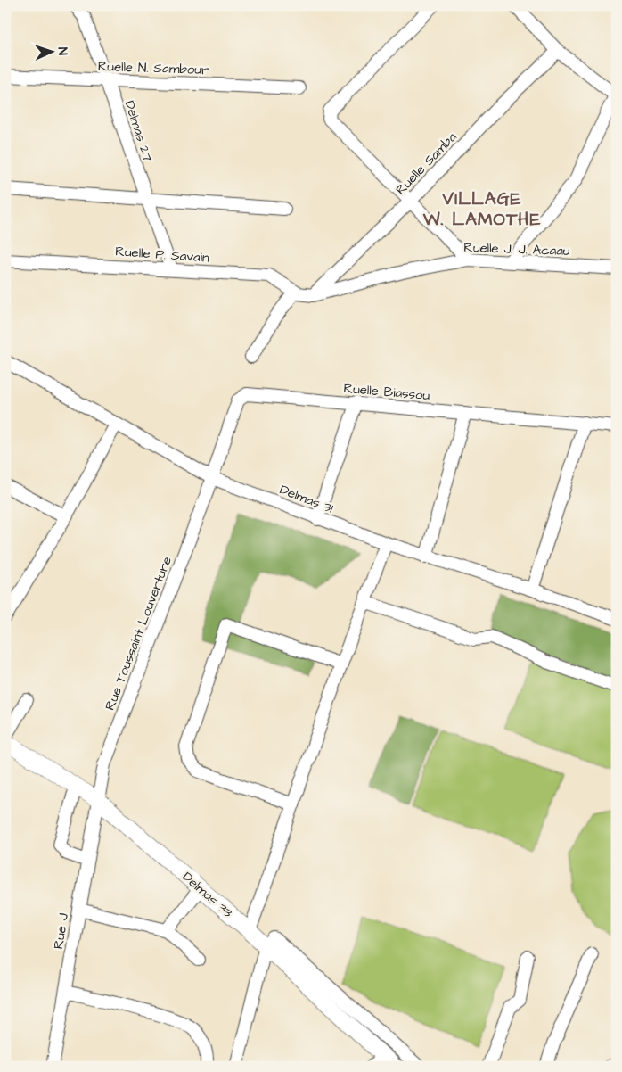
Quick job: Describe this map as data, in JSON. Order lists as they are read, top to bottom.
{
  "streets": {
    "main road": ["Delmas 33"],
    "street": [
      "Ruelle N. Sambour",
      "Delmas 27",
      "Ruelle Samba",
      "Ruelle J. J. Acaau",
      "Ruelle P. Savain",
      "Ruelle Biassou",
      "Delmas 31",
      "Rue Toussaint Louverture",
      "Rue J"
    ]
  },
  "crossings": [
    ["Ruelle N. Sambour", "Delmas 27"],
    ["Delmas 27", "Ruelle P. Savain"],
    ["Ruelle Samba", "Ruelle J. J. Acaau"],
    ["Ruelle Samba", "Ruelle P. Savain"],
    ["Ruelle J. J. Acaau", "Ruelle P. Savain"],
    ["Ruelle Biassou", "Delmas 31"],
    ["Ruelle Biassou", "Rue Toussaint Louverture"],
    ["Delmas 31", "Rue Toussaint Louverture"],
    ["Rue Toussaint Louverture", "Delmas 33"],
    ["Rue Toussaint Louverture", "Rue J"],
    ["Delmas 33", "Rue J"]
  ],
  "districts": ["VILLAGE W. LAMOTHE"],
  "north": "right"
}
